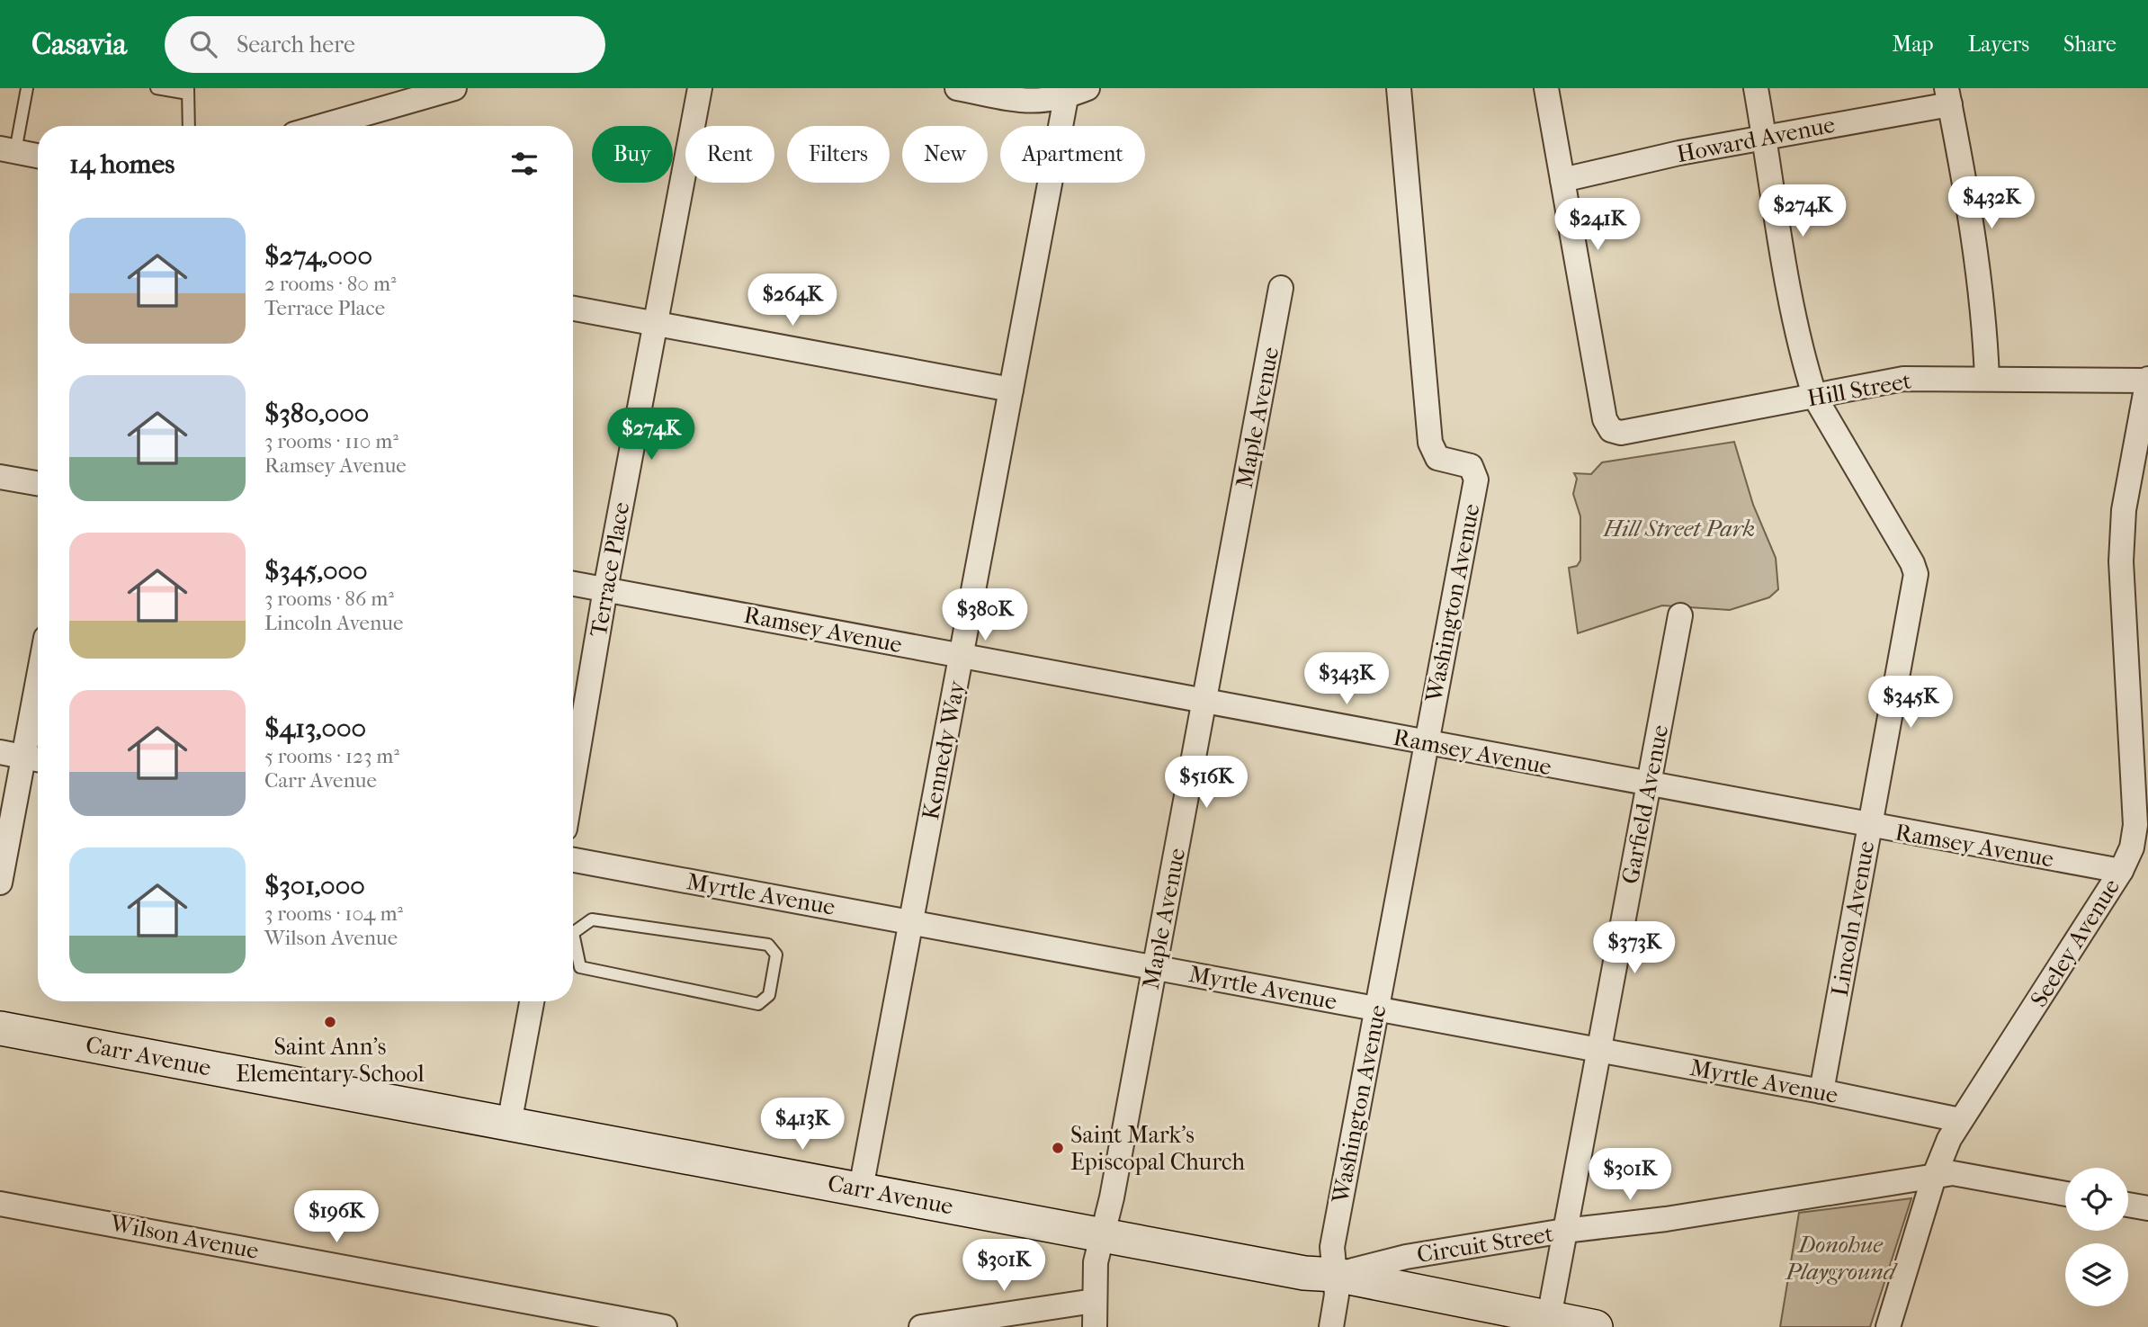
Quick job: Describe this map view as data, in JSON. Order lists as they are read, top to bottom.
{
  "streets": {
    "street": [
      "Howard Avenue",
      "Hill Street",
      "Maple Avenue",
      "Terrace Place",
      "Washington Avenue",
      "Ramsey Avenue",
      "Kennedy Way",
      "Garfield Avenue",
      "Myrtle Avenue",
      "Lincoln Avenue",
      "Seeley Avenue",
      "Carr Avenue",
      "Wilson Avenue",
      "Circuit Street"
    ]
  },
  "crossings": [
    ["Howard Avenue", "Hill Street"],
    ["Howard Avenue", "Lincoln Avenue"],
    ["Hill Street", "Lincoln Avenue"],
    ["Hill Street", "Seeley Avenue"],
    ["Maple Avenue", "Ramsey Avenue"],
    ["Maple Avenue", "Myrtle Avenue"],
    ["Maple Avenue", "Carr Avenue"],
    ["Terrace Place", "Ramsey Avenue"],
    ["Washington Avenue", "Ramsey Avenue"],
    ["Washington Avenue", "Myrtle Avenue"],
    ["Washington Avenue", "Carr Avenue"],
    ["Washington Avenue", "Circuit Street"],
    ["Ramsey Avenue", "Kennedy Way"],
    ["Ramsey Avenue", "Garfield Avenue"],
    ["Ramsey Avenue", "Lincoln Avenue"],
    ["Ramsey Avenue", "Seeley Avenue"],
    ["Kennedy Way", "Myrtle Avenue"],
    ["Kennedy Way", "Carr Avenue"],
    ["Garfield Avenue", "Myrtle Avenue"],
    ["Garfield Avenue", "Carr Avenue"],
    ["Garfield Avenue", "Circuit Street"],
    ["Myrtle Avenue", "Lincoln Avenue"],
    ["Myrtle Avenue", "Seeley Avenue"],
    ["Seeley Avenue", "Circuit Street"],
    ["Carr Avenue", "Circuit Street"]
  ],
  "parks": ["Hill Street Park", "Donohue Playground"],
  "places": ["Saint Ann's Elementary School", "Saint Mark's Episcopal Church"],
  "page": {
    "header": "Casavia",
    "search": "Search here",
    "nav": ["Map", "Layers", "Share"],
    "chip": [
      "Buy",
      "Rent",
      "Filters",
      "New",
      "Apartment"
    ],
    "heading": "14 homes",
    "price": [
      "$432K",
      "$274K",
      "$241K",
      "$264K",
      "$274K",
      "$380K",
      "$343K",
      "$345K",
      "$516K",
      "$373K",
      "$413K",
      "$301K",
      "$196K",
      "$301K"
    ],
    "list": [
      {
        "name": "$274,000",
        "note": "2 rooms · 80 m² · Terrace Place"
      },
      {
        "name": "$380,000",
        "note": "3 rooms · 110 m² · Ramsey Avenue"
      },
      {
        "name": "$345,000",
        "note": "3 rooms · 86 m² · Lincoln Avenue"
      },
      {
        "name": "$413,000",
        "note": "5 rooms · 123 m² · Carr Avenue"
      },
      {
        "name": "$301,000",
        "note": "3 rooms · 104 m² · Wilson Avenue"
      }
    ]
  }
}
